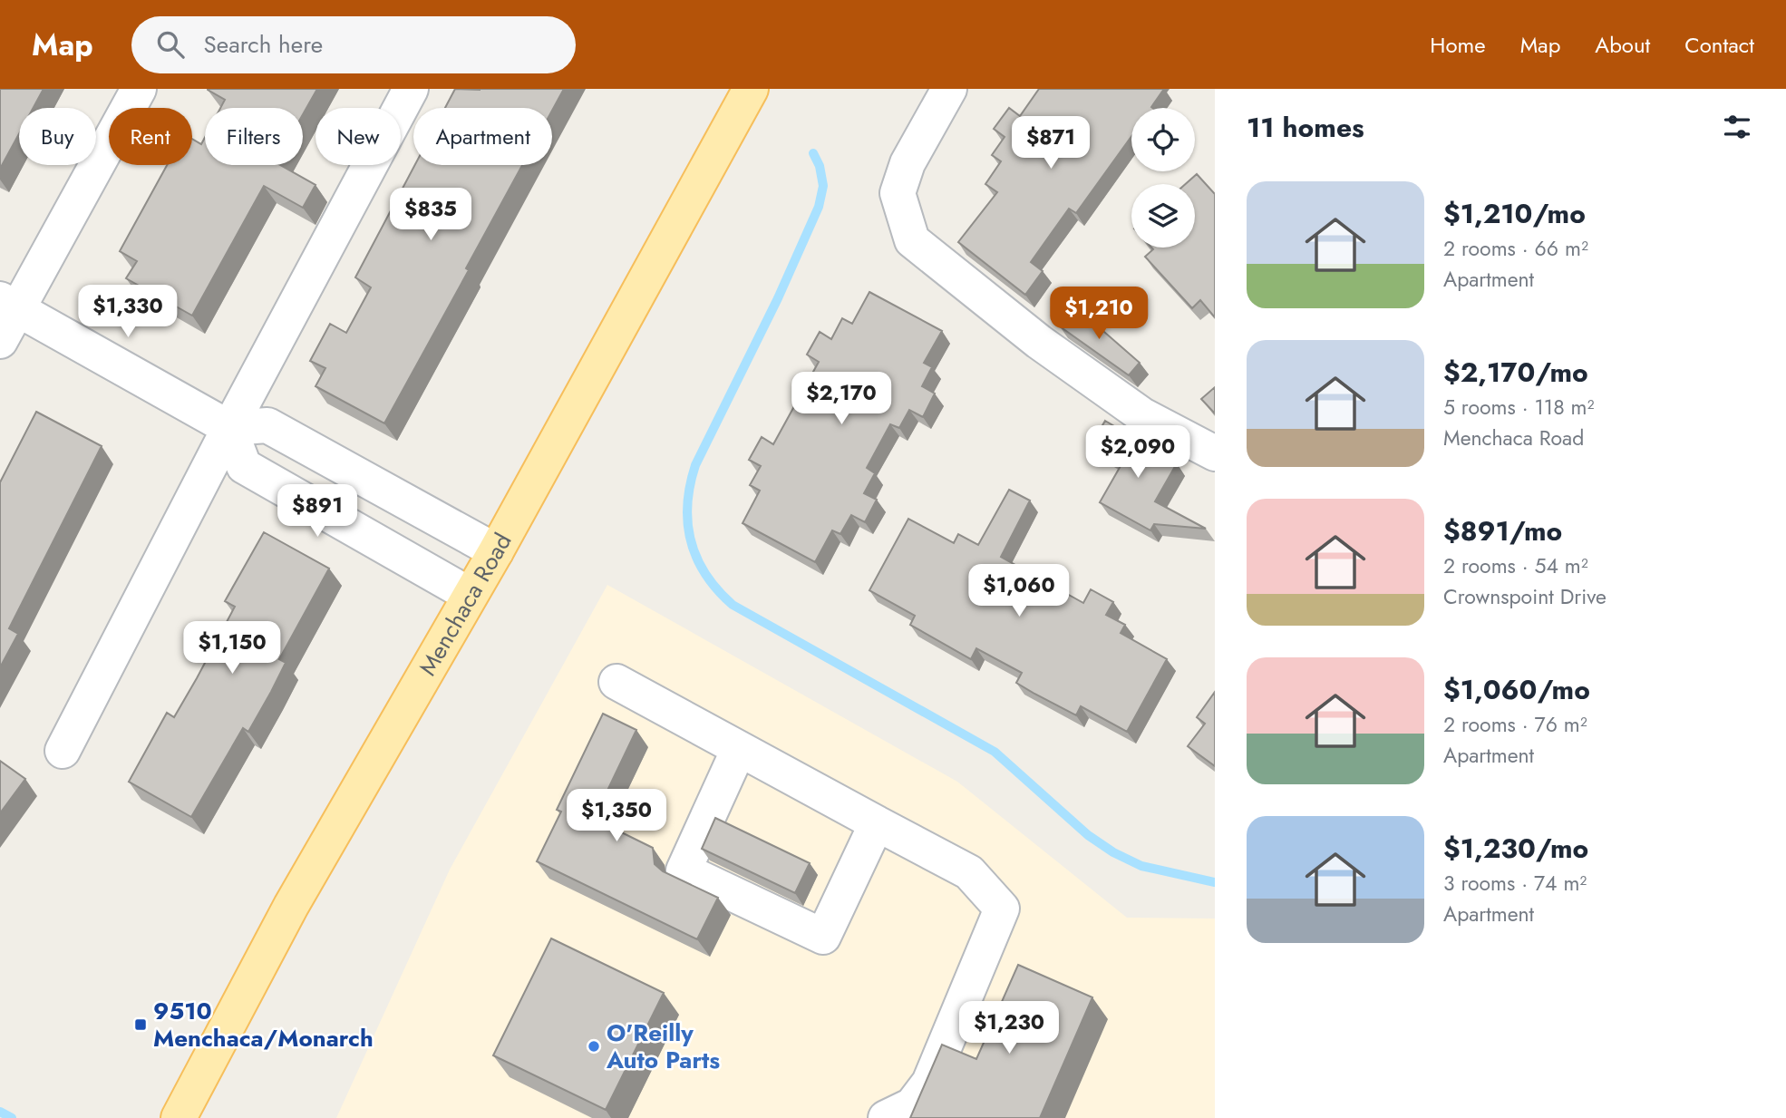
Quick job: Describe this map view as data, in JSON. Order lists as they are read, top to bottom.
{
  "streets": {
    "main road": ["Menchaca Road"]
  },
  "places": {
    "transit": ["9510 Menchaca/Monarch"],
    "other": ["O'Reilly Auto Parts"]
  },
  "page": {
    "header": "Map",
    "search": "Search here",
    "nav": [
      "Home",
      "Map",
      "About",
      "Contact"
    ],
    "heading": "11 homes",
    "chip": [
      "Buy",
      "Rent",
      "Filters",
      "New",
      "Apartment"
    ],
    "price": [
      "$871",
      "$835",
      "$1,330",
      "$1,210",
      "$2,170",
      "$2,090",
      "$891",
      "$1,060",
      "$1,150",
      "$1,350",
      "$1,230"
    ],
    "list": [
      {
        "name": "$1,210/mo",
        "note": "2 rooms · 66 m² · Apartment"
      },
      {
        "name": "$2,170/mo",
        "note": "5 rooms · 118 m² · Menchaca Road"
      },
      {
        "name": "$891/mo",
        "note": "2 rooms · 54 m² · Crownspoint Drive"
      },
      {
        "name": "$1,060/mo",
        "note": "2 rooms · 76 m² · Apartment"
      },
      {
        "name": "$1,230/mo",
        "note": "3 rooms · 74 m² · Apartment"
      }
    ]
  }
}
